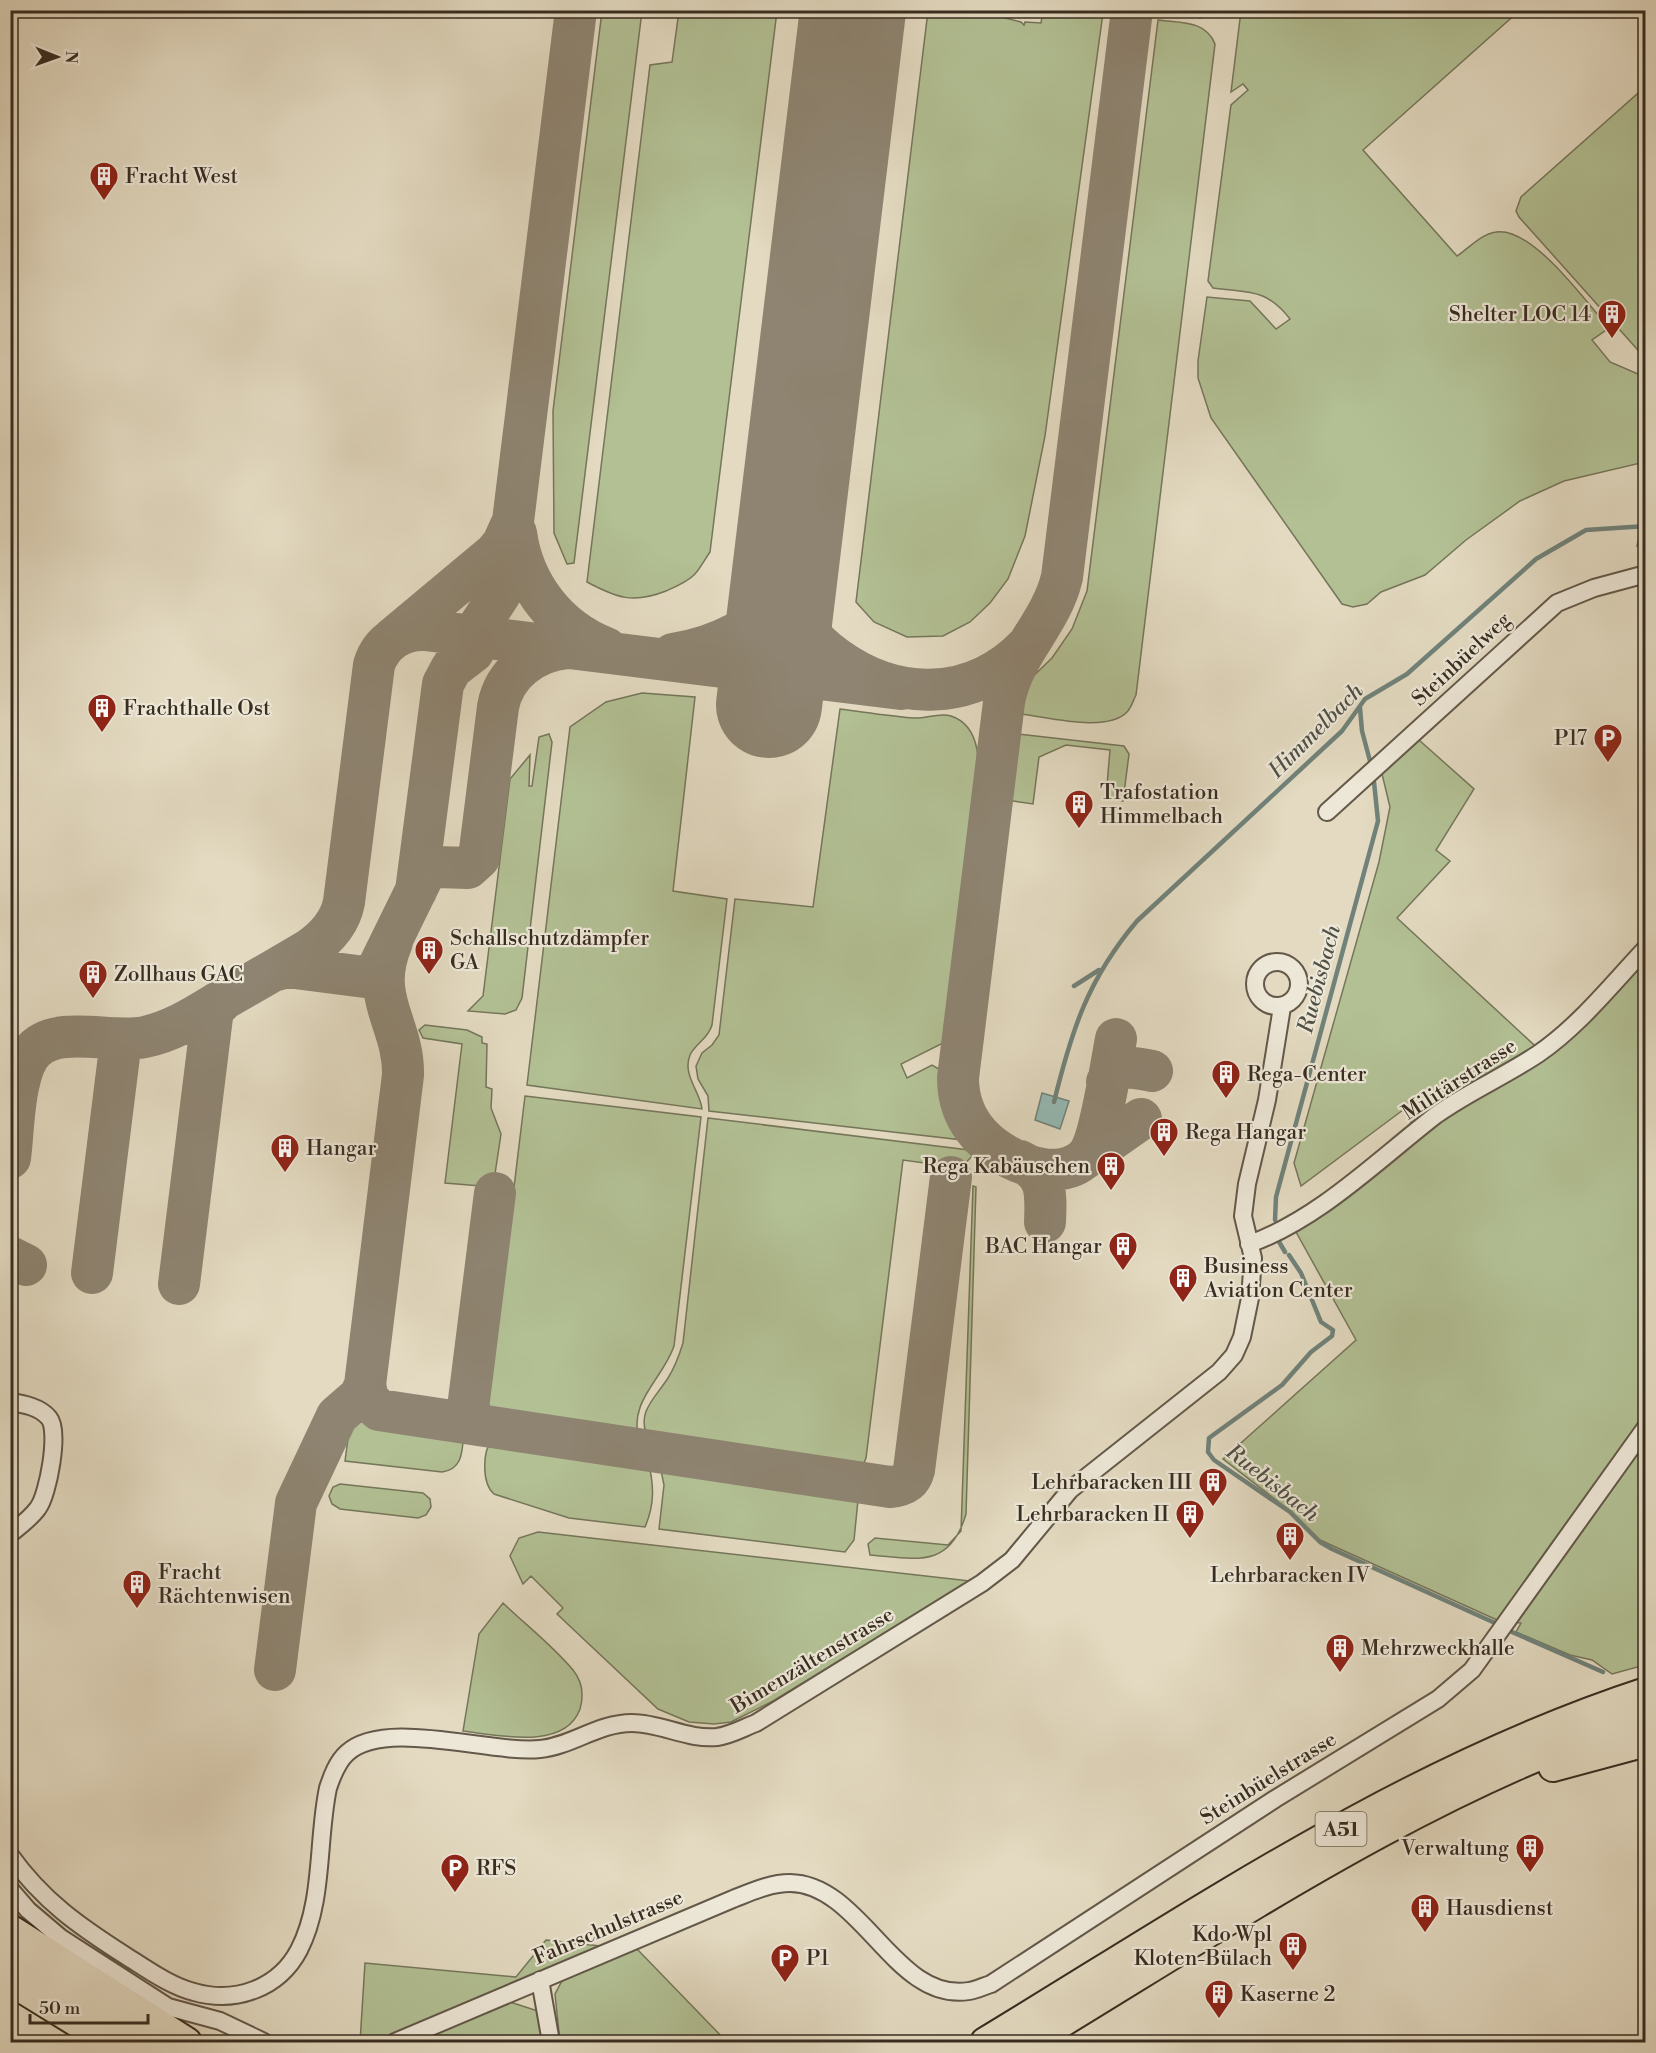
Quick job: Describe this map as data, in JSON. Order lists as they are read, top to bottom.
{
  "streets": {
    "highway": ["A51"],
    "street": [
      "Steinbüelweg",
      "Militärstrasse",
      "Bimenzältenstrasse",
      "Steinbüelstrasse",
      "Fahrschulstrasse"
    ]
  },
  "crossings": [
    ["Militärstrasse", "Bimenzältenstrasse"],
    ["Steinbüelstrasse", "Fahrschulstrasse"]
  ],
  "water": ["Himmelbach", "Ruebisbach"],
  "places": {
    "building": [
      "Fracht West",
      "Shelter LOC 14",
      "Frachthalle Ost",
      "Trafostation Himmelbach",
      "Schallschutzdämpfer GA",
      "Zollhaus GAC",
      "Rega-Center",
      "Rega Hangar",
      "Hangar",
      "Rega Kabäuschen",
      "BAC Hangar",
      "Business Aviation Center",
      "Lehrbaracken III",
      "Lehrbaracken II",
      "Lehrbaracken IV",
      "Fracht Rächtenwisen",
      "Mehrzweckhalle",
      "Verwaltung",
      "Hausdienst",
      "Kdo Wpl Kloten-Bülach",
      "Kaserne 2"
    ],
    "parking": ["P17", "RFS", "P1"]
  },
  "scale_bar": "50 m",
  "north": "right"
}
